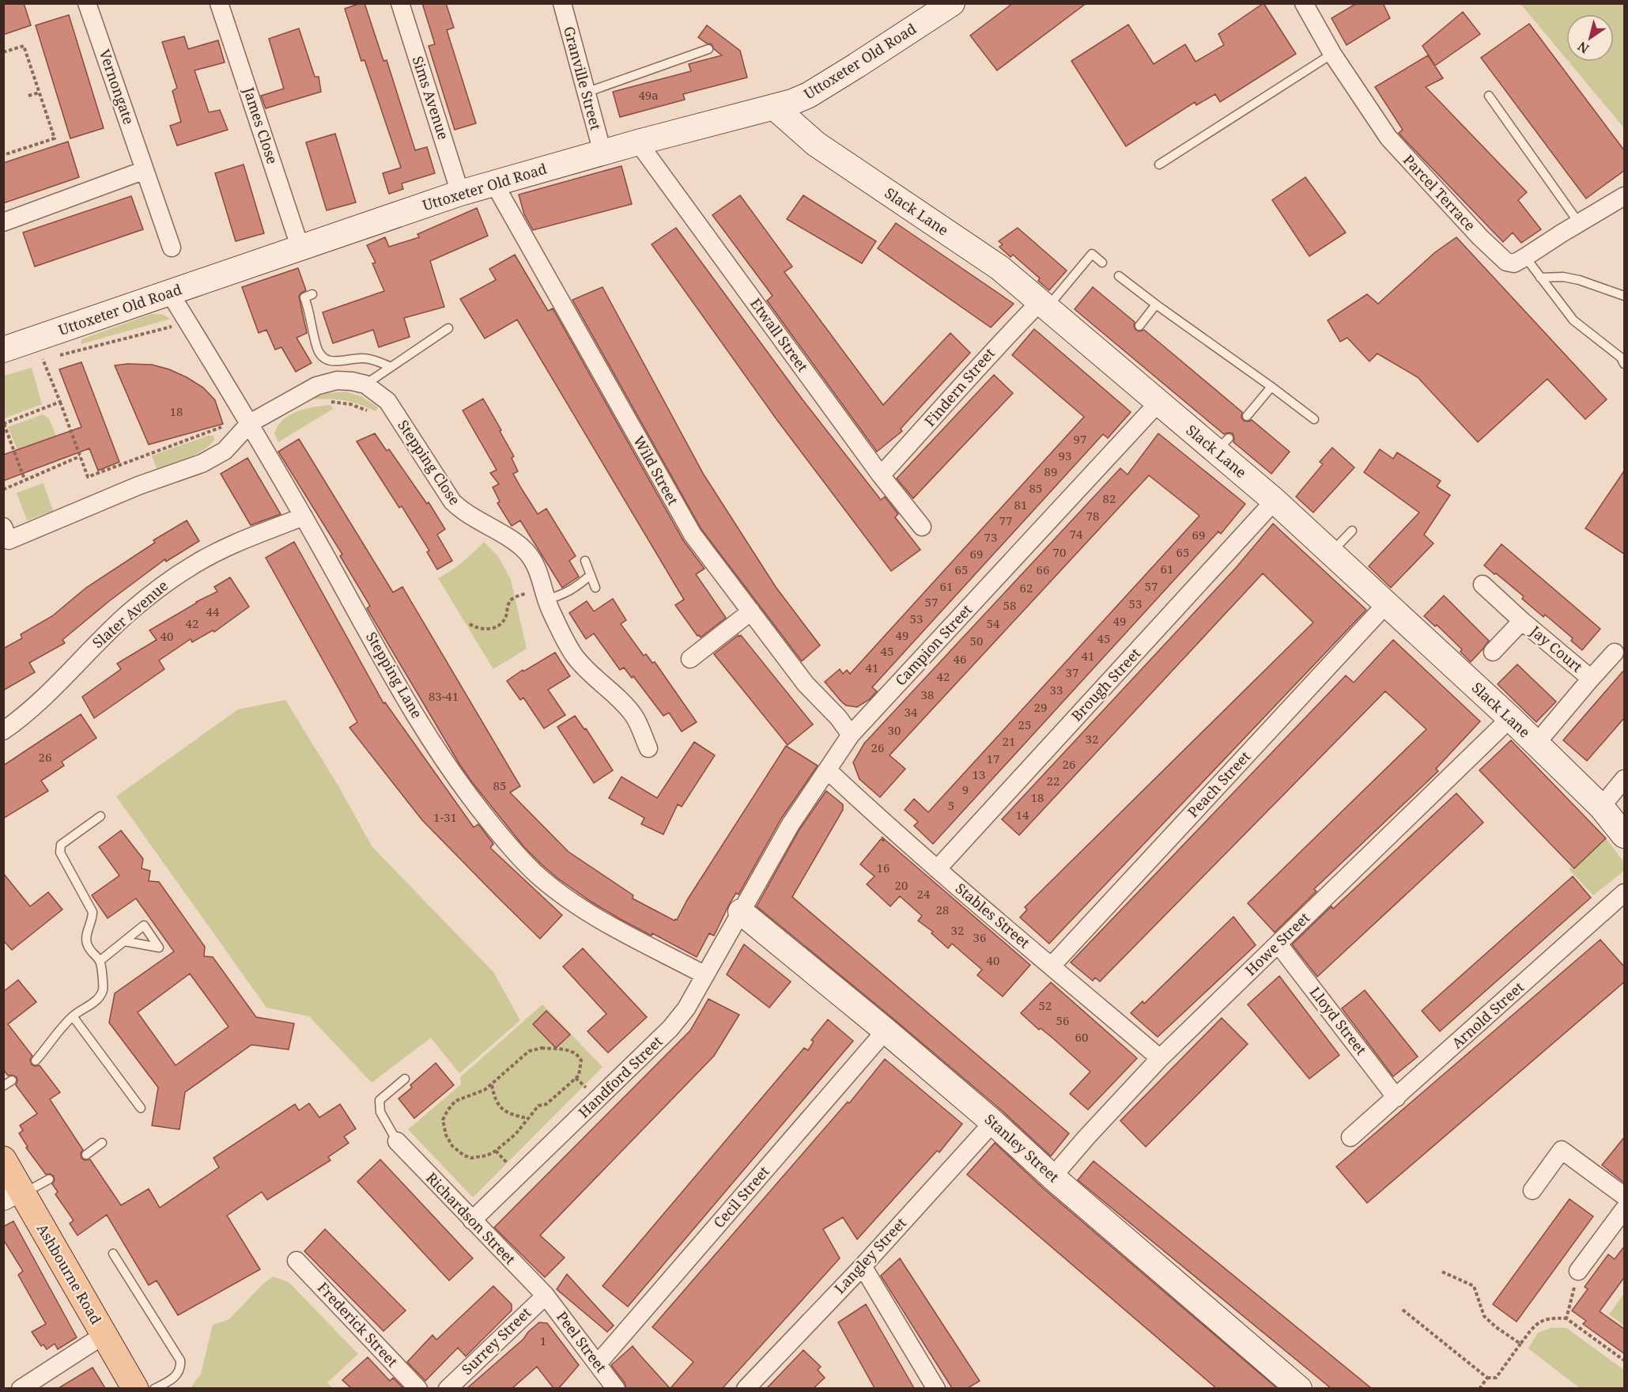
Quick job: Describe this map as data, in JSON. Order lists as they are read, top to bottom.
{
  "streets": {
    "main road": ["Ashbourne Road"],
    "street": [
      "Uttoxeter Old Road",
      "Granville Street",
      "Vernongate",
      "Sims Avenue",
      "James Close",
      "Parcel Terrace",
      "Slack Lane",
      "Etwall Street",
      "Findern Street",
      "Stepping Close",
      "Wild Street",
      "Slater Avenue",
      "Campion Street",
      "Jay Court",
      "Stepping Lane",
      "Brough Street",
      "Peach Street",
      "Stables Street",
      "Howe Street",
      "Arnold Street",
      "Lloyd Street",
      "Handford Street",
      "Stanley Street",
      "Cecil Street",
      "Richardson Street",
      "Langley Street",
      "Frederick Street",
      "Surrey Street",
      "Peel Street"
    ]
  },
  "crossings": [
    ["Uttoxeter Old Road", "Granville Street"],
    ["Uttoxeter Old Road", "Sims Avenue"],
    ["Uttoxeter Old Road", "James Close"],
    ["Uttoxeter Old Road", "Slack Lane"],
    ["Uttoxeter Old Road", "Etwall Street"],
    ["Uttoxeter Old Road", "Wild Street"],
    ["Uttoxeter Old Road", "Stepping Lane"],
    ["Slack Lane", "Findern Street"],
    ["Slack Lane", "Campion Street"],
    ["Slack Lane", "Jay Court"],
    ["Slack Lane", "Brough Street"],
    ["Slack Lane", "Peach Street"],
    ["Slack Lane", "Howe Street"],
    ["Etwall Street", "Findern Street"],
    ["Stepping Close", "Stepping Lane"],
    ["Wild Street", "Campion Street"],
    ["Slater Avenue", "Stepping Lane"],
    ["Campion Street", "Stables Street"],
    ["Campion Street", "Handford Street"],
    ["Campion Street", "Stanley Street"],
    ["Stepping Lane", "Handford Street"],
    ["Brough Street", "Stables Street"],
    ["Peach Street", "Stables Street"],
    ["Stables Street", "Howe Street"],
    ["Howe Street", "Lloyd Street"],
    ["Howe Street", "Stanley Street"],
    ["Arnold Street", "Lloyd Street"],
    ["Handford Street", "Stanley Street"],
    ["Handford Street", "Richardson Street"],
    ["Stanley Street", "Cecil Street"],
    ["Stanley Street", "Langley Street"],
    ["Cecil Street", "Peel Street"],
    ["Richardson Street", "Surrey Street"],
    ["Richardson Street", "Peel Street"],
    ["Surrey Street", "Peel Street"]
  ],
  "house_numbers": [
    "49a",
    "18",
    "97",
    "93",
    "89",
    "85",
    "82",
    "81",
    "78",
    "77",
    "74",
    "69",
    "73",
    "70",
    "65",
    "69",
    "61",
    "65",
    "66",
    "61",
    "57",
    "62",
    "57",
    "53",
    "58",
    "44",
    "53",
    "49",
    "42",
    "54",
    "49",
    "40",
    "45",
    "50",
    "45",
    "41",
    "46",
    "41",
    "37",
    "42",
    "33",
    "38",
    "83-41",
    "29",
    "34",
    "25",
    "30",
    "32",
    "21",
    "26",
    "26",
    "17",
    "26",
    "13",
    "22",
    "85",
    "9",
    "18",
    "5",
    "14",
    "1-31",
    "16",
    "20",
    "24",
    "28",
    "32",
    "36",
    "40",
    "52",
    "56",
    "60",
    "1"
  ],
  "north": "bottom left"
}
